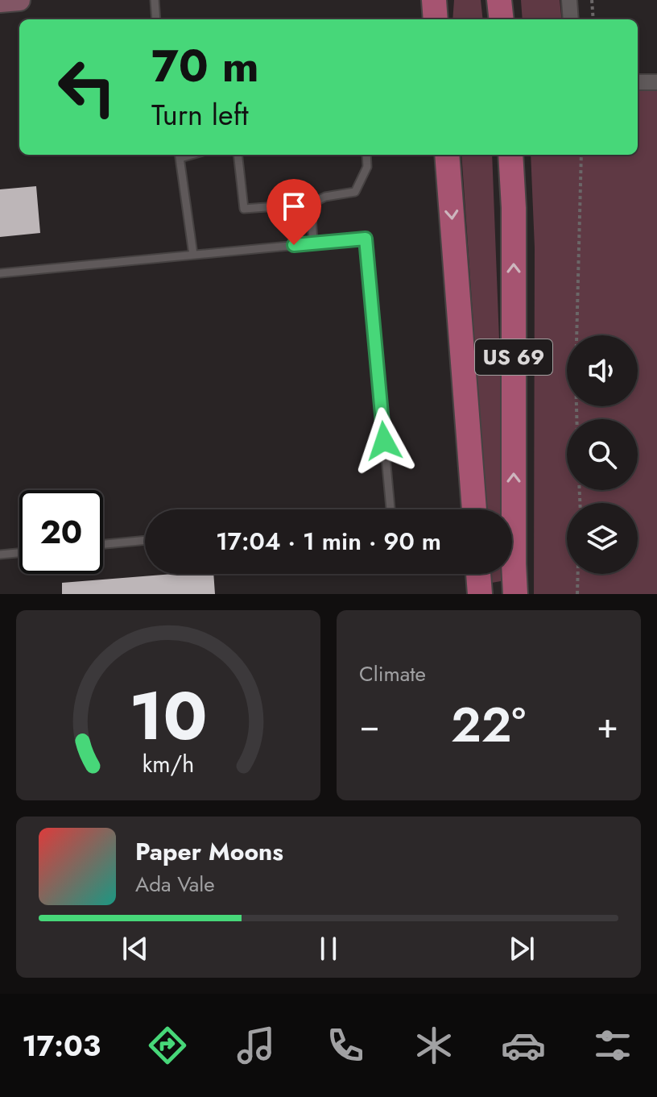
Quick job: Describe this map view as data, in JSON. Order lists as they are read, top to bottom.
{
  "streets": {
    "main road": ["US 69"]
  },
  "page": {
    "turn": ["70 m", "Turn left"],
    "limit": "20",
    "trip": "17:04 · 1 min · 90 m",
    "tile": "Climate",
    "heat": ["−", "22°", "+"],
    "song": ["Paper Moons", "Ada Vale"],
    "tabs": "17:03",
    "gauge": ["10", "km/h"]
  }
}
